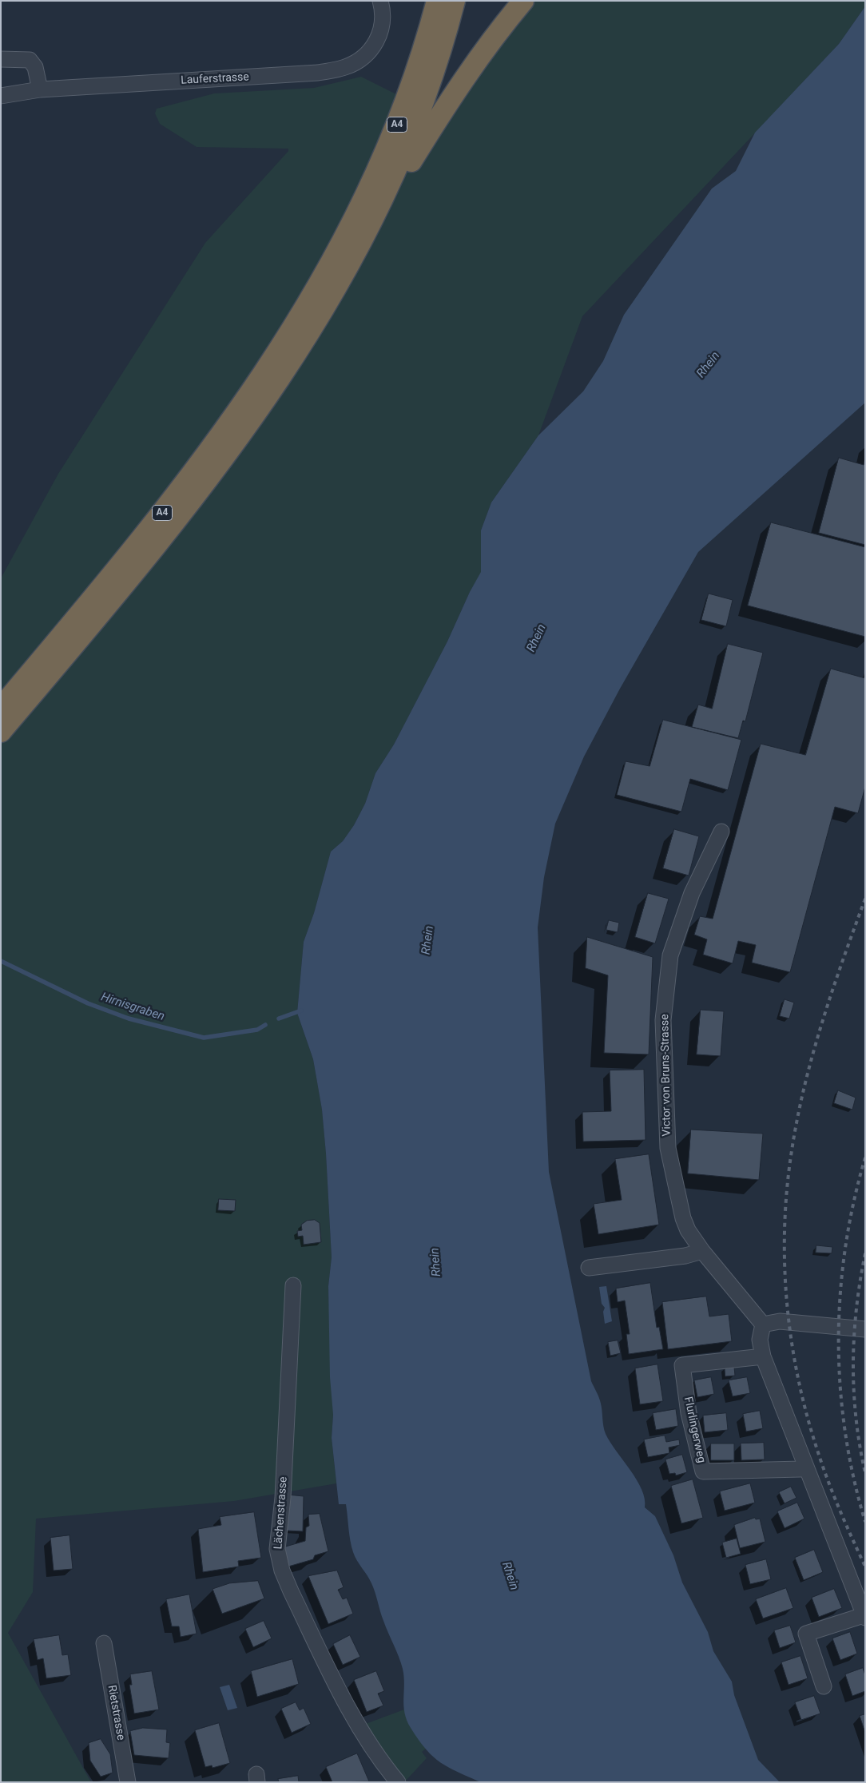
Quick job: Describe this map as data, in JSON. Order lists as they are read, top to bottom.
{
  "streets": {
    "highway": ["A4"],
    "street": [
      "Lauferstrasse",
      "Victor von Bruns-Strasse",
      "Flurlingerweg",
      "Lächenstrasse",
      "Rietstrasse"
    ]
  },
  "water": ["Rhein", "Hirnisgraben"]
}
